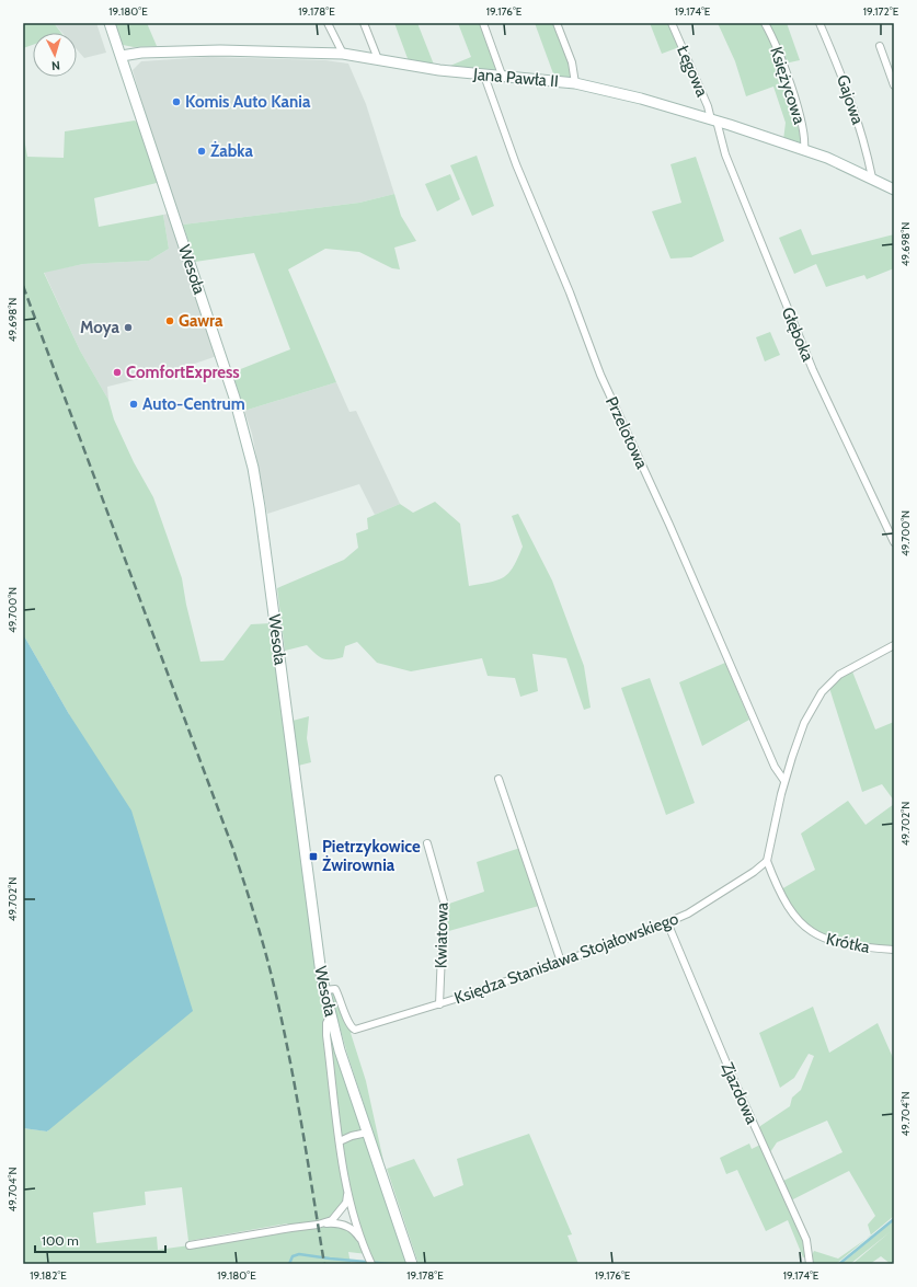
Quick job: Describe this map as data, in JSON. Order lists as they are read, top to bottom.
{
  "streets": {
    "main road": ["Jana Pawła II", "Wesoła"],
    "street": [
      "Łęgowa",
      "Księżycowa",
      "Gajowa",
      "Głęboka",
      "Przelotowa",
      "Kwiatowa",
      "Krótka",
      "Księdza Stanisława Stojałowskiego",
      "Zjazdowa"
    ]
  },
  "crossings": [
    ["Łęgowa", "Jana Pawła II"],
    ["Łęgowa", "Głęboka"],
    ["Jana Pawła II", "Księżycowa"],
    ["Jana Pawła II", "Gajowa"],
    ["Jana Pawła II", "Wesoła"],
    ["Jana Pawła II", "Głęboka"],
    ["Jana Pawła II", "Przelotowa"],
    ["Wesoła", "Księdza Stanisława Stojałowskiego"],
    ["Kwiatowa", "Księdza Stanisława Stojałowskiego"],
    ["Krótka", "Księdza Stanisława Stojałowskiego"],
    ["Księdza Stanisława Stojałowskiego", "Zjazdowa"]
  ],
  "places": {
    "other": [
      "Komis Auto Kania",
      "Żabka",
      "Gawra",
      "Moya",
      "ComfortExpress",
      "Auto-Centrum"
    ],
    "transit": ["Pietrzykowice Żwirownia"]
  },
  "scale_bar": "100 m",
  "north": "bottom",
  "coordinates": [
    "19.180°E",
    "19.178°E",
    "19.176°E",
    "19.174°E",
    "19.172°E",
    "49.698°N",
    "49.700°N",
    "49.702°N",
    "49.704°N",
    "19.182°E"
  ]
}
